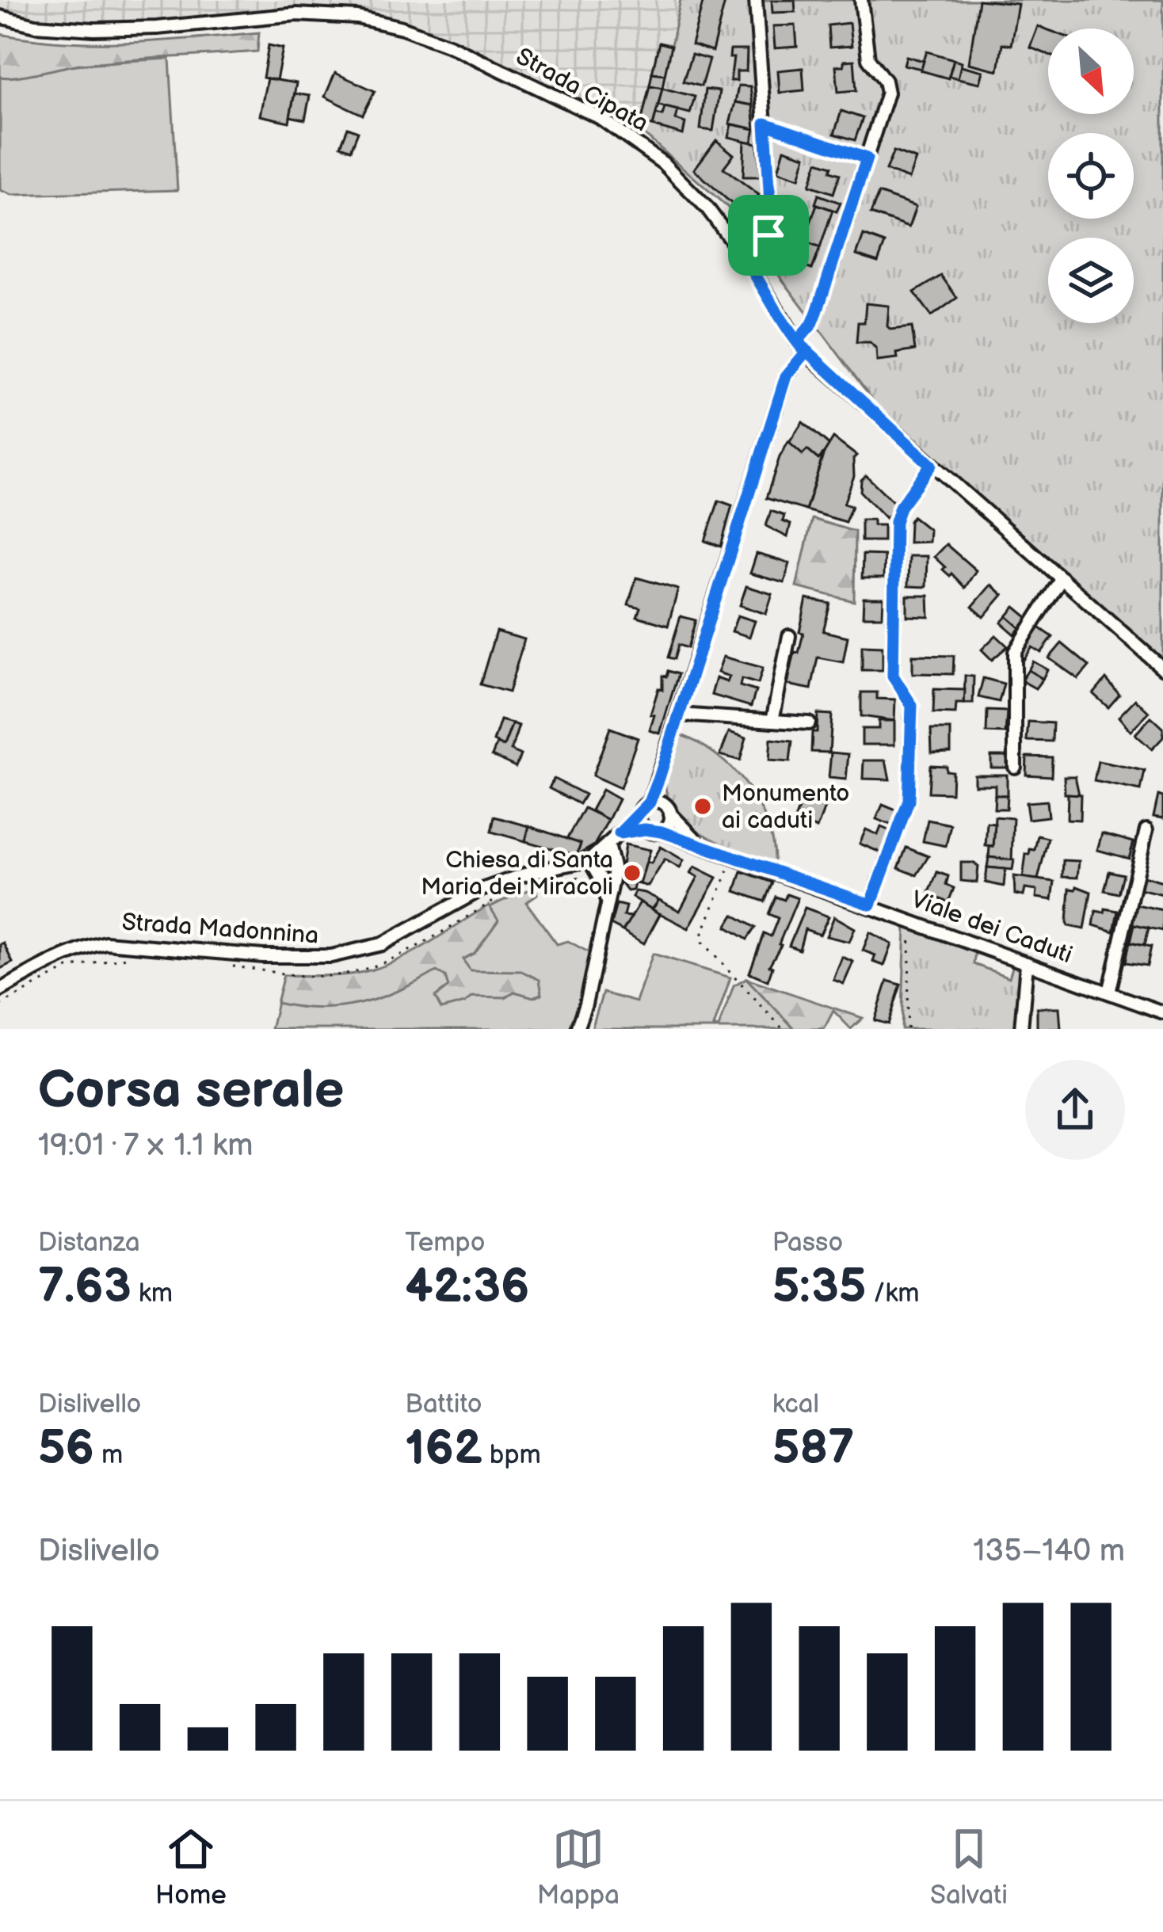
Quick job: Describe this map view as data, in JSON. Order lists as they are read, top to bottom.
{
  "streets": {
    "street": ["Strada Cipata", "Viale dei Caduti", "Strada Madonnina"]
  },
  "places": ["Monumento ai caduti", "Chiesa di Santa Maria dei Miracoli"],
  "north": "bottom right",
  "page": {
    "heading": ["Corsa serale", "19:01 · 7 × 1.1 km"],
    "stats": [
      ["Distanza", "7.63 km"],
      ["Tempo", "42:36"],
      ["Passo", "5:35 /km"],
      ["Dislivello", "56 m"],
      ["Battito", "162 bpm"],
      ["kcal", "587"]
    ],
    "chart": ["Dislivello", "135–140 m"],
    "tabs": ["Home", "Mappa", "Salvati"]
  }
}
